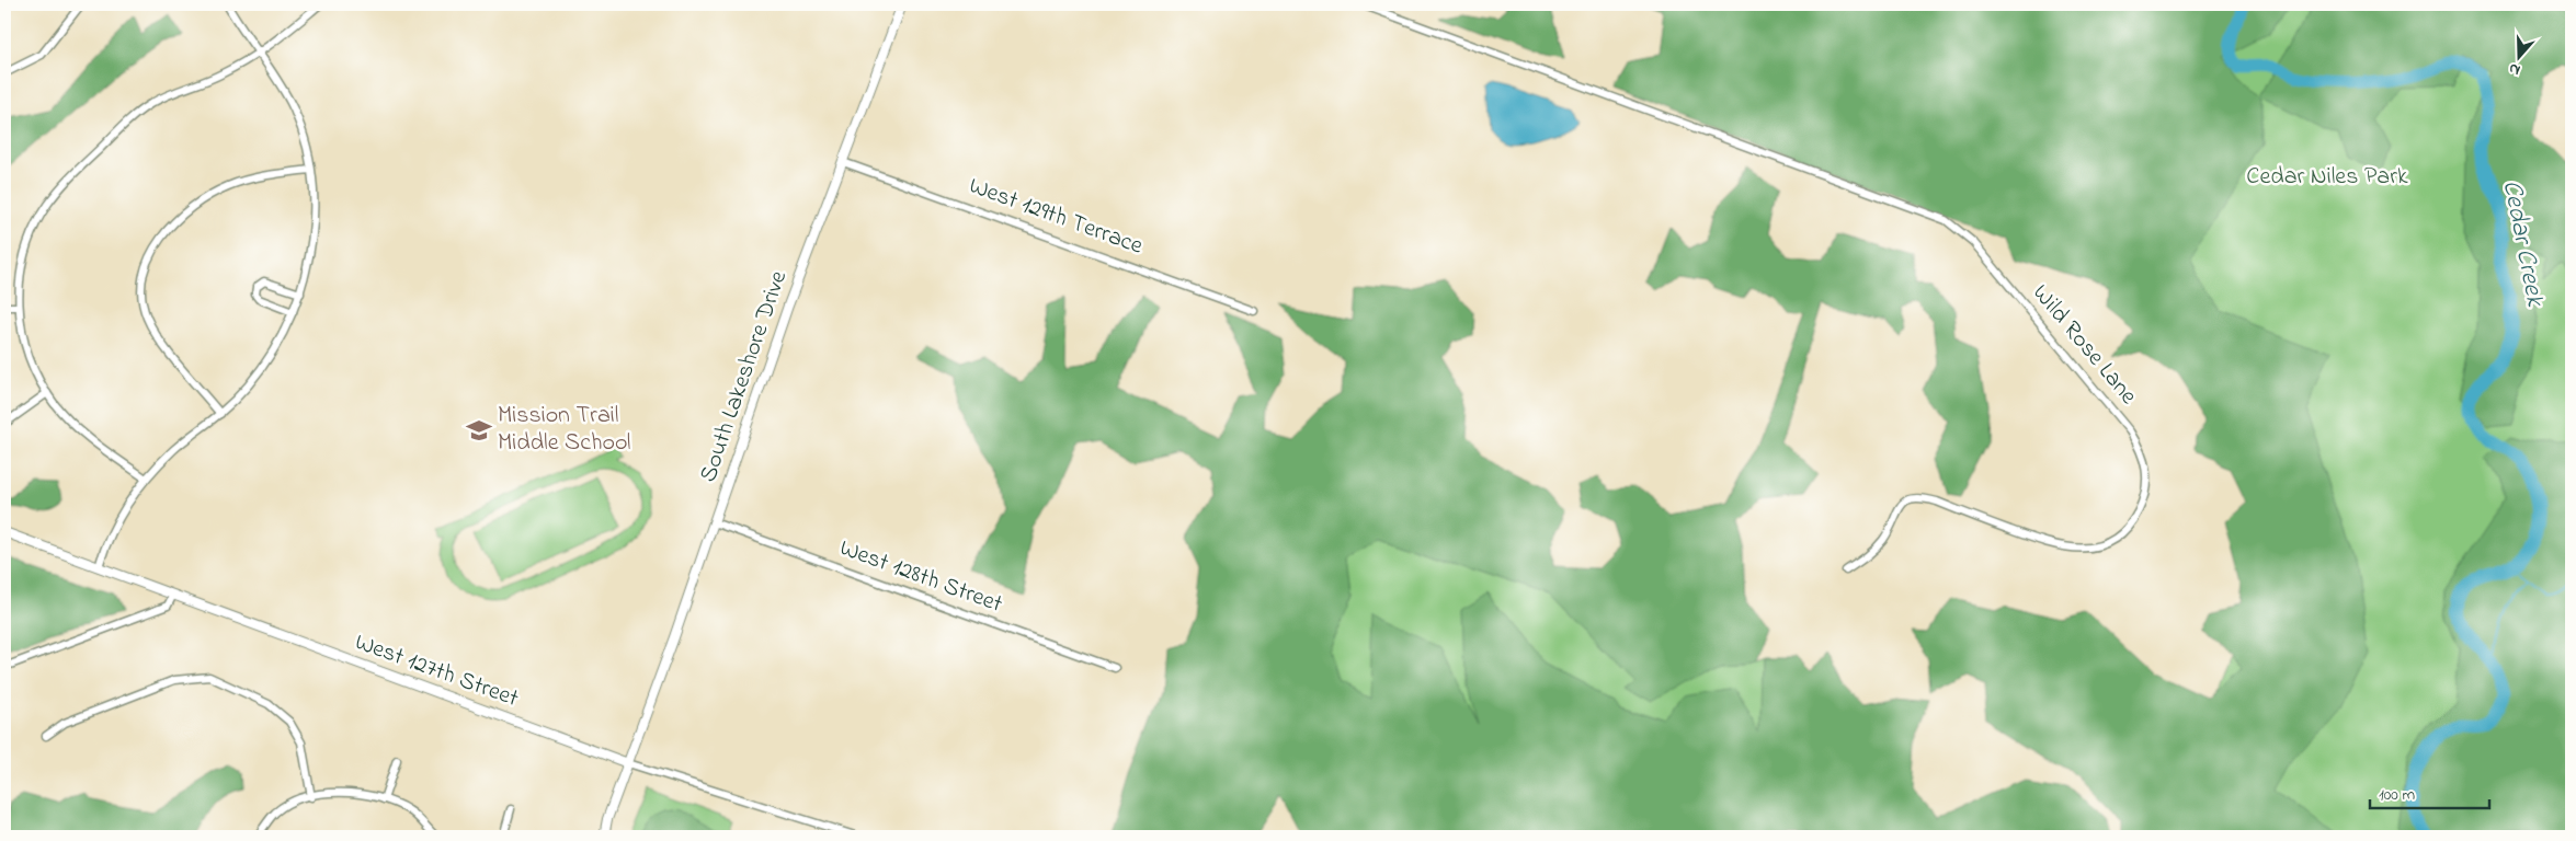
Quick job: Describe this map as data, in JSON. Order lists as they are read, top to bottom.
{
  "streets": {
    "street": [
      "West 129th Terrace",
      "Wild Rose Lane",
      "South Lakeshore Drive",
      "West 128th Street",
      "West 127th Street"
    ]
  },
  "crossings": [
    ["West 129th Terrace", "South Lakeshore Drive"],
    ["South Lakeshore Drive", "West 128th Street"],
    ["South Lakeshore Drive", "West 127th Street"]
  ],
  "water": ["Cedar Creek"],
  "parks": ["Cedar Niles Park"],
  "places": {
    "school or university": ["Mission Trail Middle School"]
  },
  "scale_bar": "100 m",
  "north": "bottom"
}
